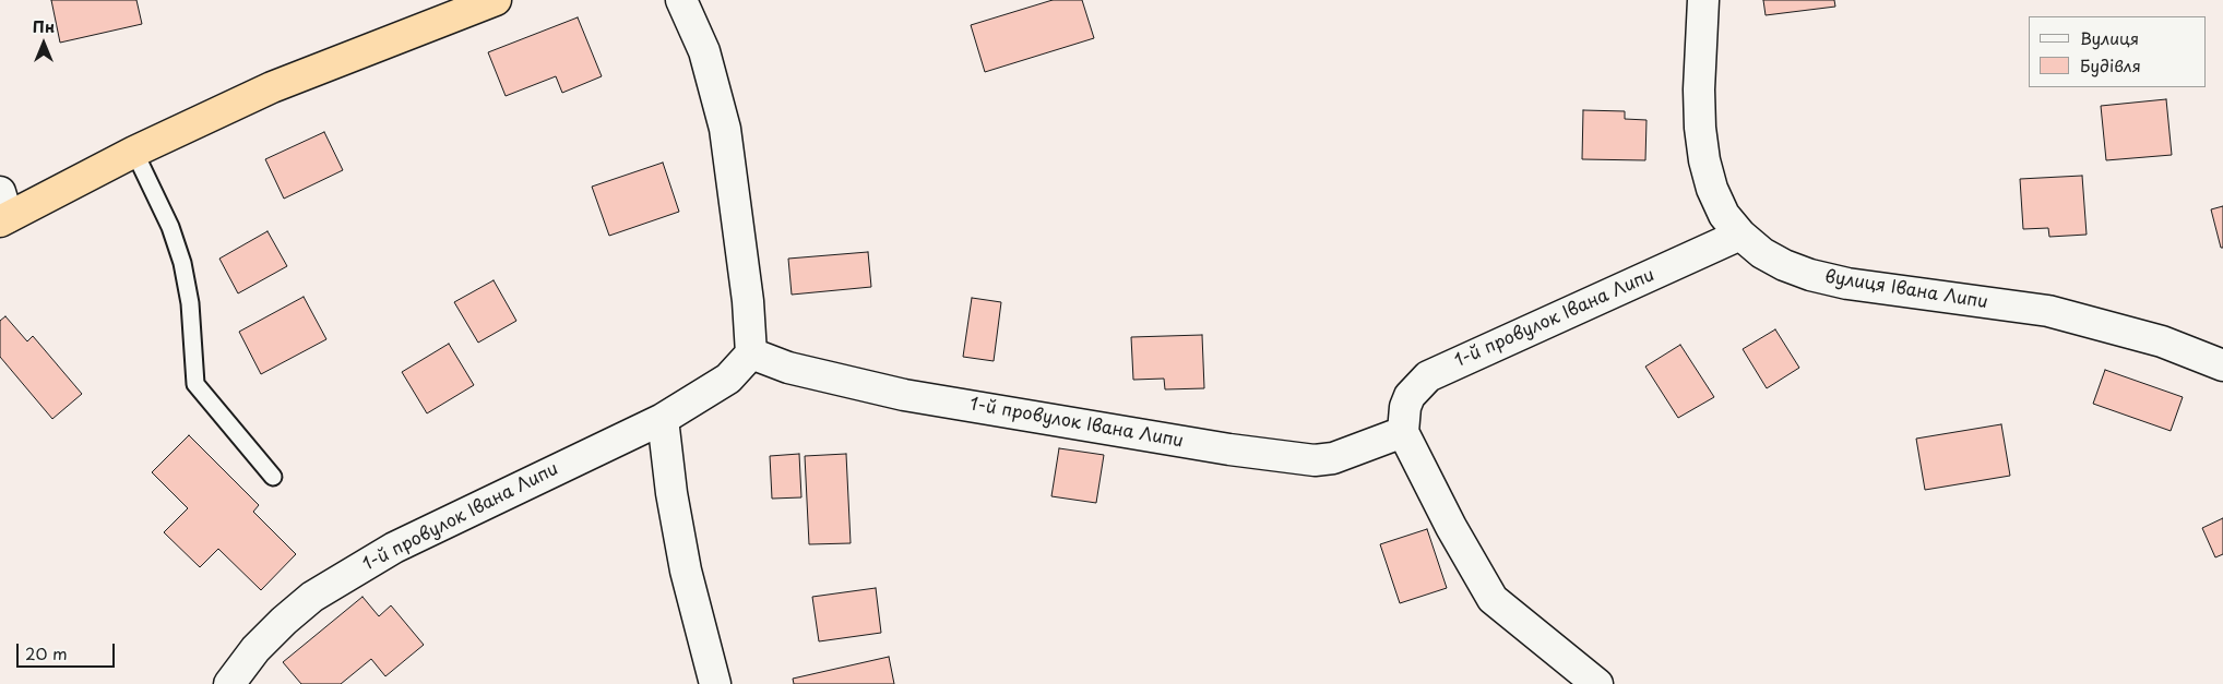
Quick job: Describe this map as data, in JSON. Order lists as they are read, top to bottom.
{
  "streets": {
    "street": ["вулиця Івана Липи", "1-й провулок Івана Липи"]
  },
  "crossings": [
    ["вулиця Івана Липи", "1-й провулок Івана Липи"]
  ],
  "legend": ["Вулиця", "Будівля"],
  "scale_bar": "20 m",
  "north": "top"
}
